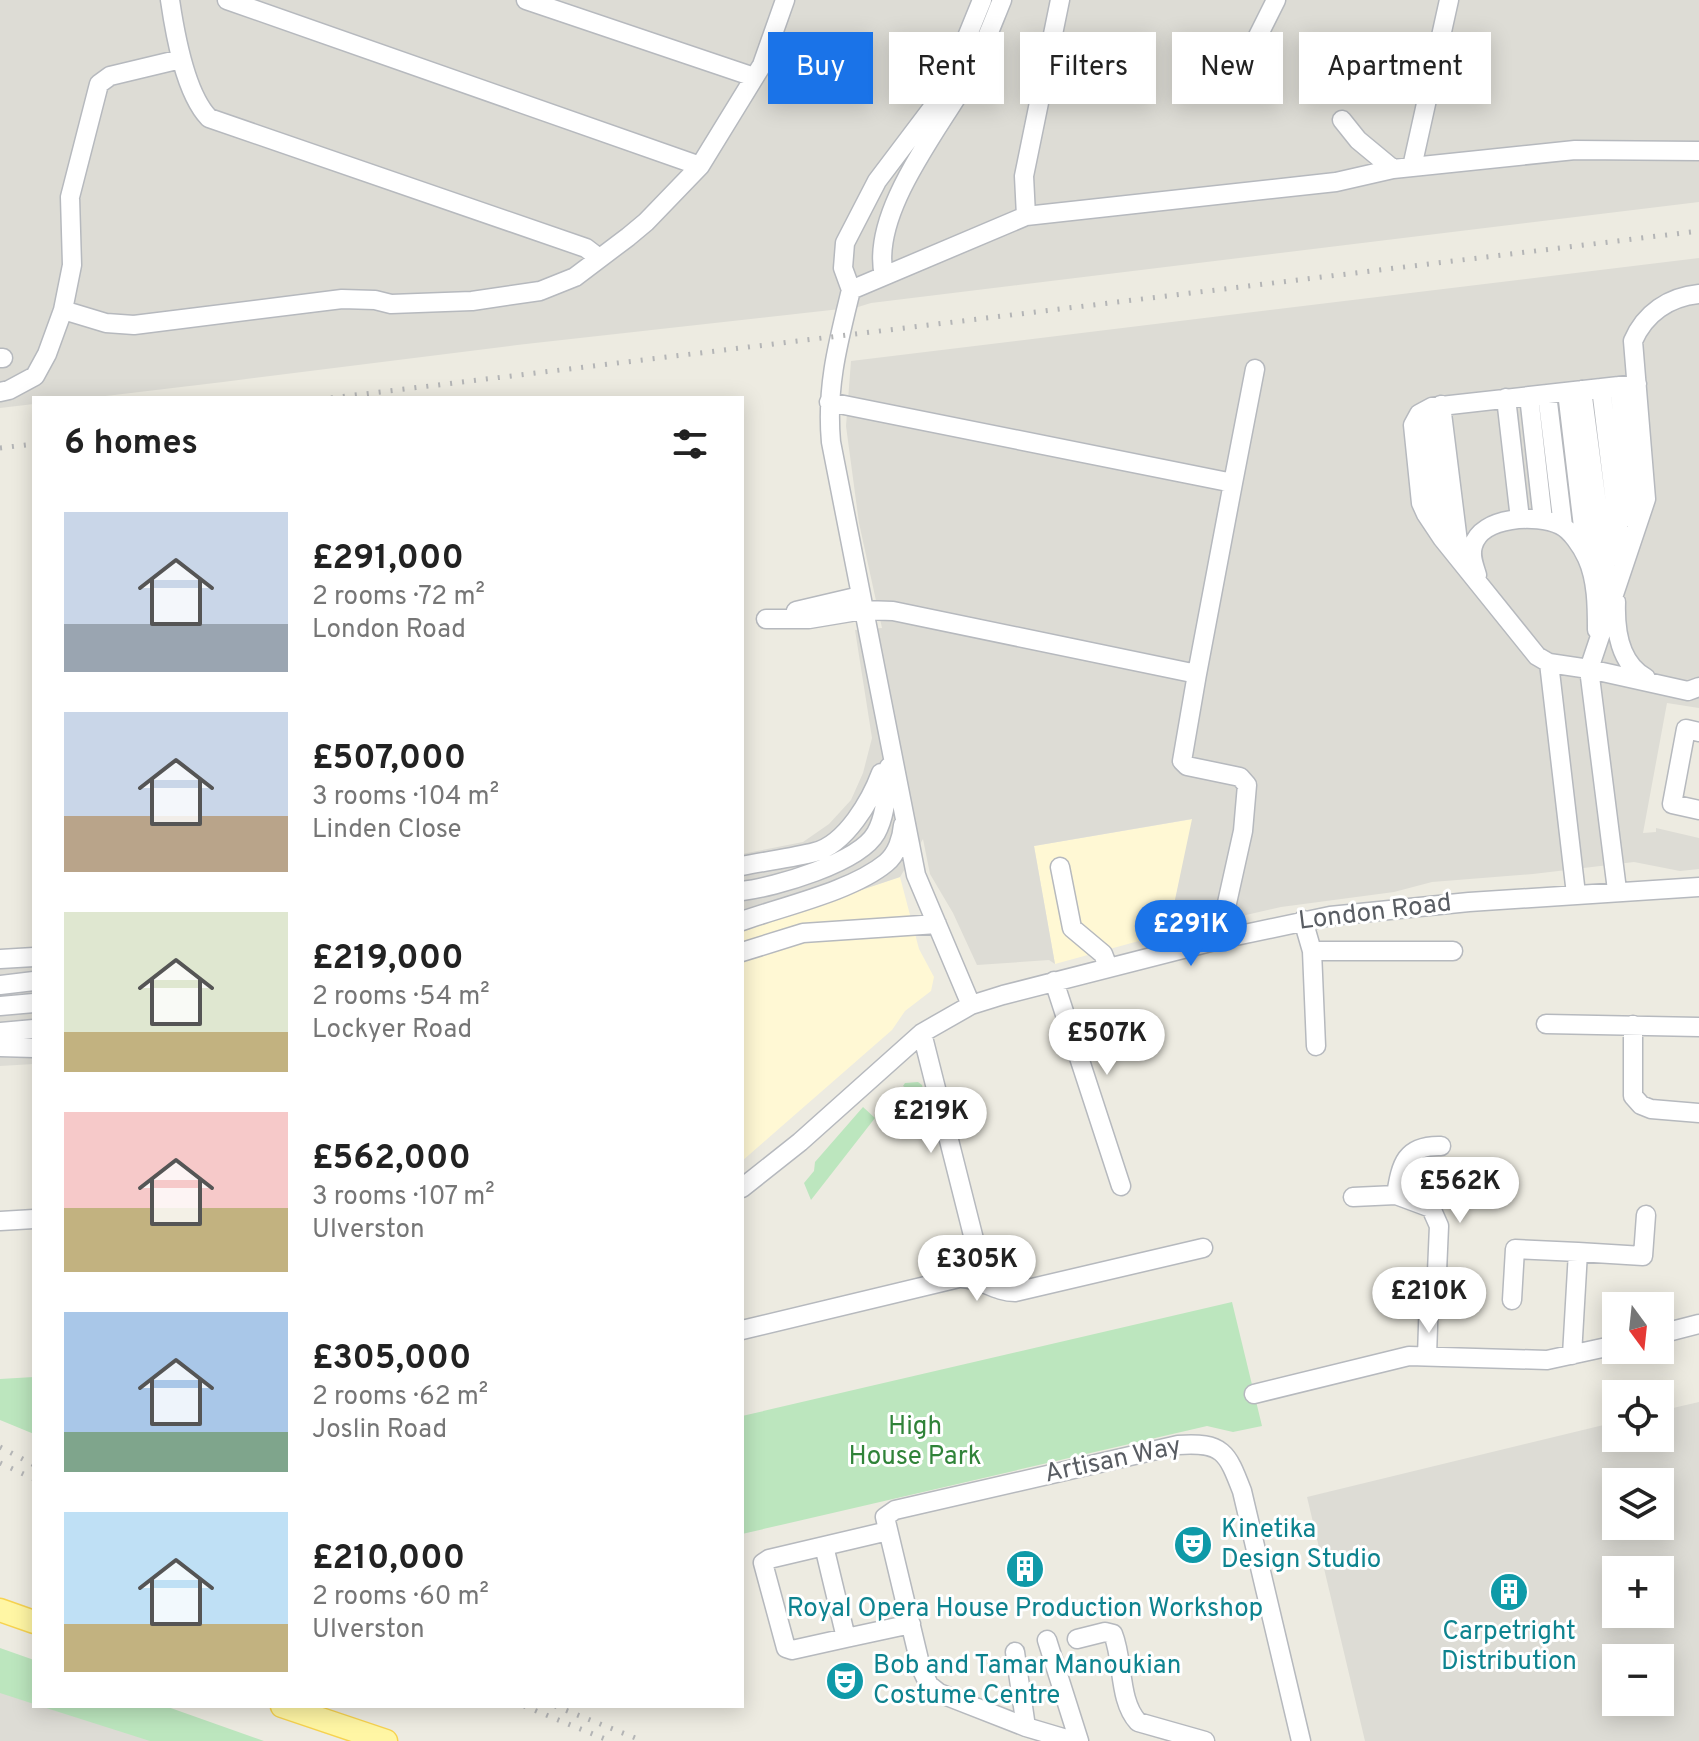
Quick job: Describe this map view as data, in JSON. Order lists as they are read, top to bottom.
{
  "streets": {
    "street": ["London Road", "Artisan Way"]
  },
  "parks": ["High House Park"],
  "places": {
    "theatre": ["Kinetika Design Studio", "Bob and Tamar Manoukian Costume Centre"],
    "building": ["Royal Opera House Production Workshop", "Carpetright Distribution"]
  },
  "north": "bottom",
  "page": {
    "chip": [
      "Buy",
      "Rent",
      "Filters",
      "New",
      "Apartment"
    ],
    "heading": "6 homes",
    "list": [
      {
        "name": "£291,000",
        "note": "2 rooms · 72 m² · London Road"
      },
      {
        "name": "£507,000",
        "note": "3 rooms · 104 m² · Linden Close"
      },
      {
        "name": "£219,000",
        "note": "2 rooms · 54 m² · Lockyer Road"
      },
      {
        "name": "£562,000",
        "note": "3 rooms · 107 m² · Ulverston"
      },
      {
        "name": "£305,000",
        "note": "2 rooms · 62 m² · Joslin Road"
      },
      {
        "name": "£210,000",
        "note": "2 rooms · 60 m² · Ulverston"
      }
    ],
    "price": [
      "£291K",
      "£507K",
      "£219K",
      "£562K",
      "£305K",
      "£210K"
    ],
    "map_buttons": ["+", "−"]
  }
}
